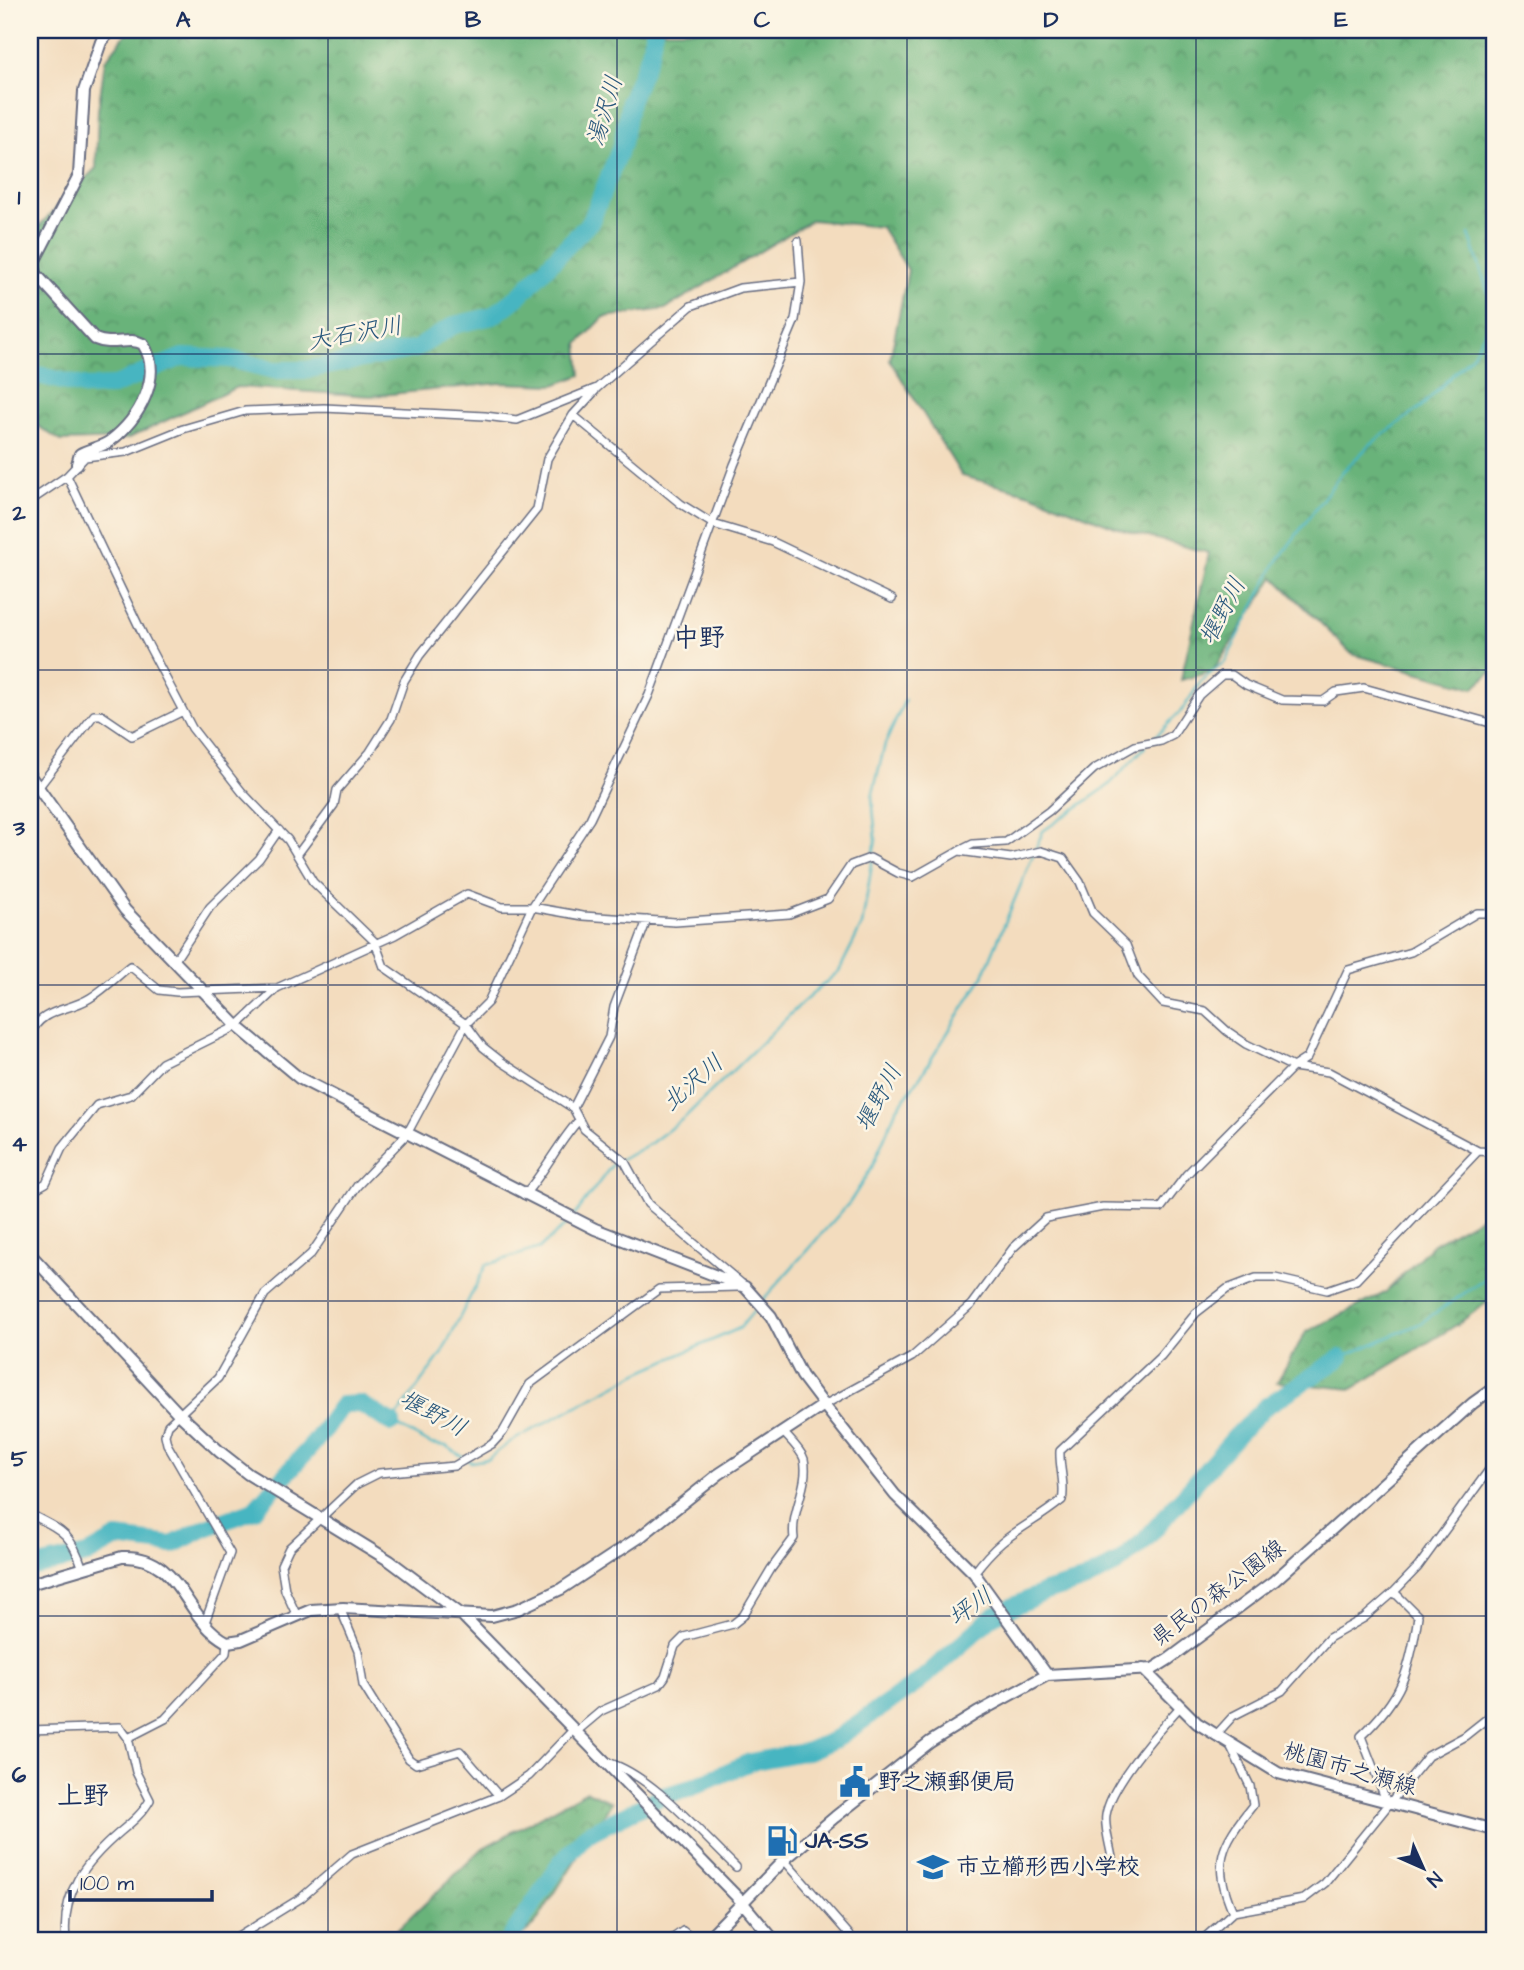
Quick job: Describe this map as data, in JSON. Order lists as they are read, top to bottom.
{
  "streets": {
    "street": ["県民の森公園線", "桃園市之瀬線"]
  },
  "crossings": [
    ["県民の森公園線", "桃園市之瀬線"]
  ],
  "districts": ["中野", "上野"],
  "water": [
    "湯沢川",
    "大石沢川",
    "堰野川",
    "北沢川",
    "坪川"
  ],
  "places": {
    "public building": ["野之瀬郵便局"],
    "fuel station": ["JA-SS"],
    "school or university": ["市立櫛形西小学校"]
  },
  "scale_bar": "100 m",
  "north": "bottom right",
  "grid": {
    "columns": [
      "A",
      "B",
      "C",
      "D",
      "E"
    ],
    "rows": [
      "1",
      "2",
      "3",
      "4",
      "5",
      "6"
    ]
  }
}
